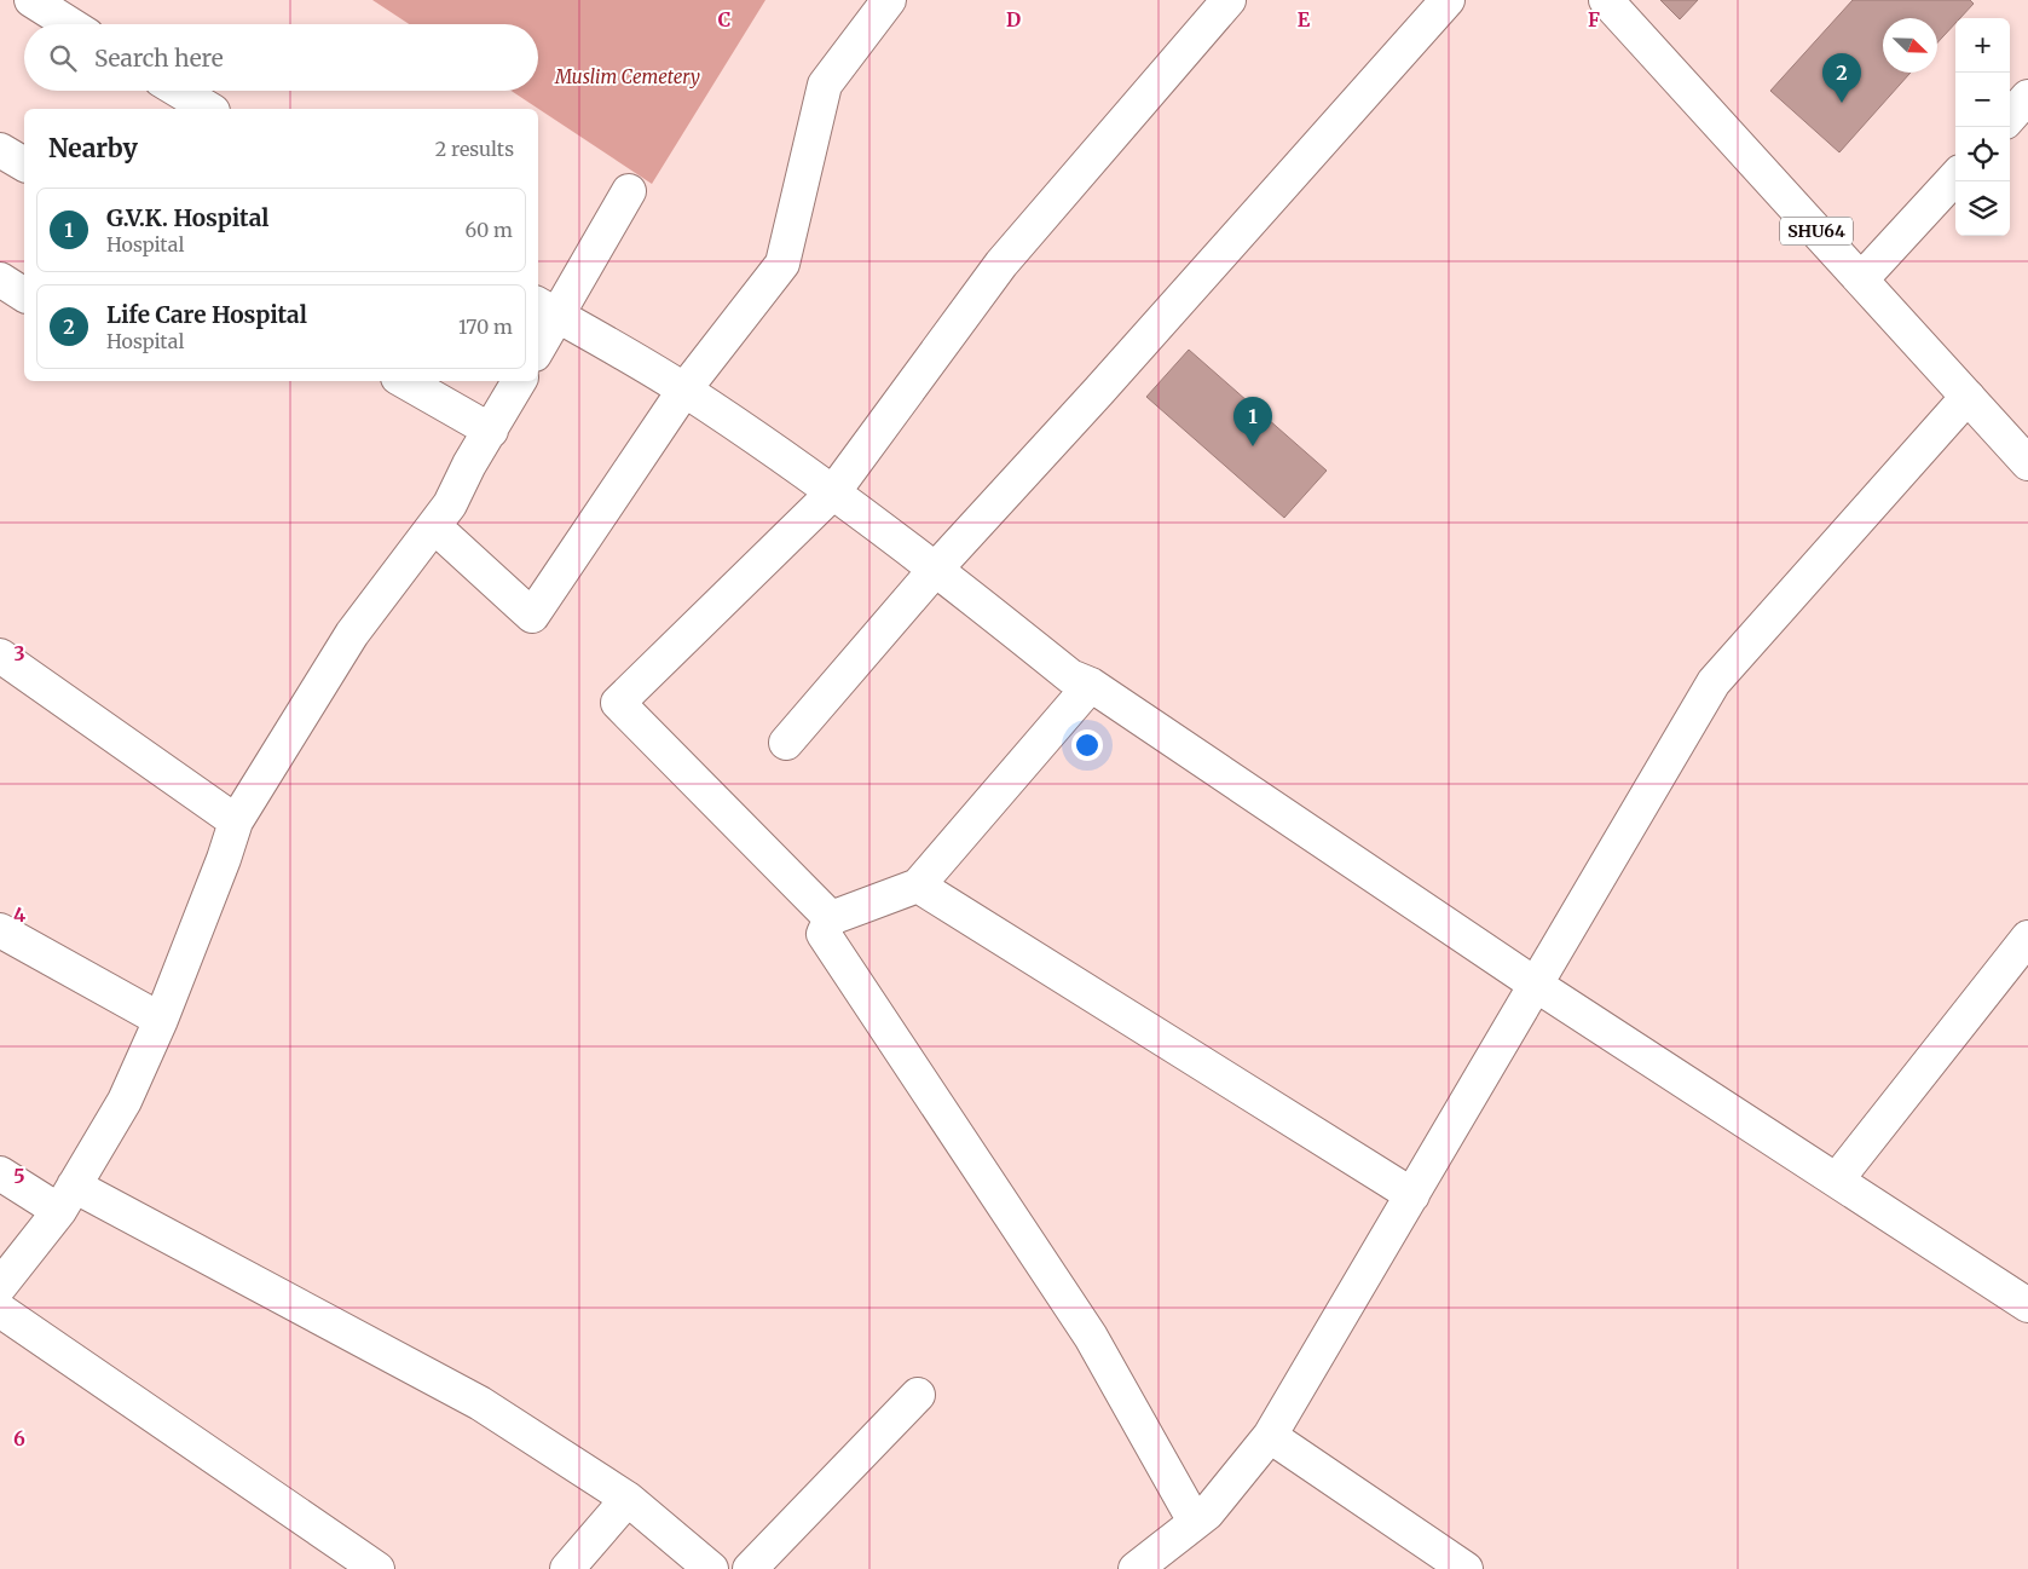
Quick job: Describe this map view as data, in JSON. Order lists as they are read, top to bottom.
{
  "streets": {
    "street": ["SHU64"]
  },
  "parks": ["Muslim Cemetery"],
  "north": "bottom right",
  "page": {
    "map_buttons": ["+", "−"],
    "search": "Search here",
    "pins": ["2", "1"],
    "heading": ["Nearby", "2 results"],
    "list": [
      {
        "mark": "1",
        "name": "G.V.K. Hospital",
        "note": "Hospital",
        "value": "60 m"
      },
      {
        "mark": "2",
        "name": "Life Care Hospital",
        "note": "Hospital",
        "value": "170 m"
      }
    ]
  },
  "grid": {
    "columns": [
      "C",
      "D",
      "E",
      "F"
    ],
    "rows": [
      "3",
      "4",
      "5",
      "6"
    ]
  }
}
